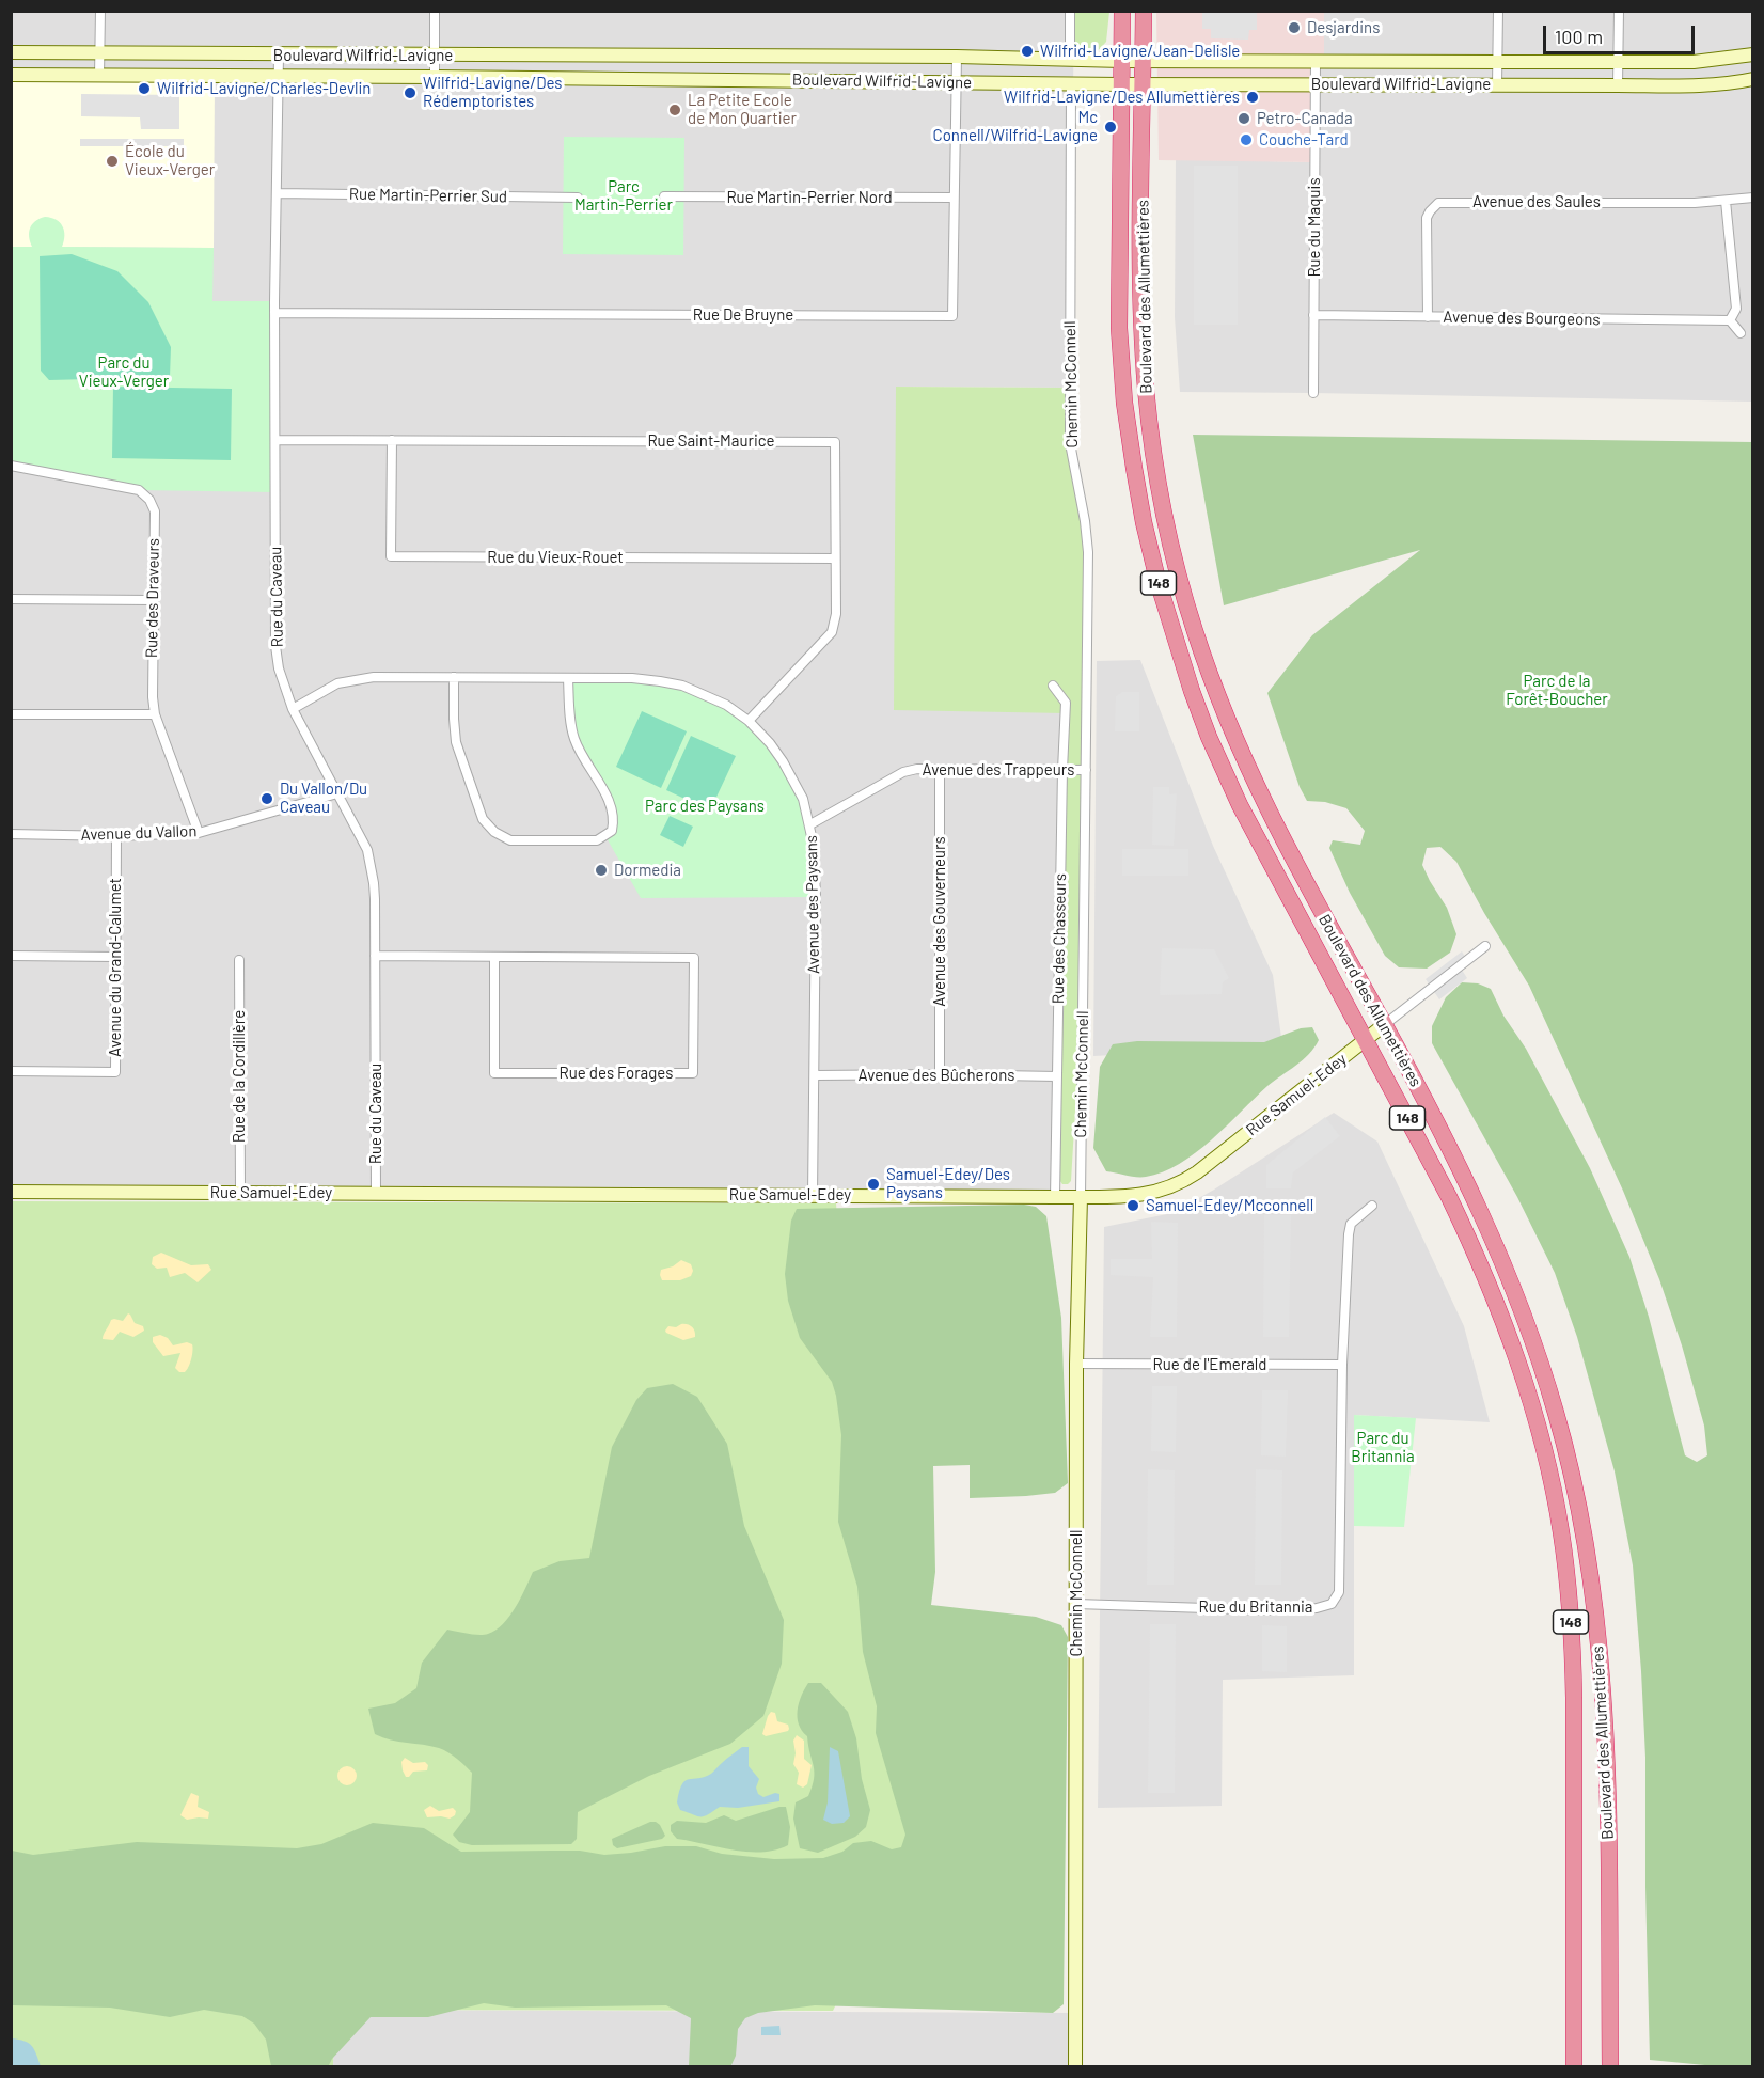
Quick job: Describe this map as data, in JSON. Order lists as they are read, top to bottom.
{
  "streets": {
    "highway": ["Boulevard des Allumettières", "148"],
    "street": [
      "Boulevard Wilfrid-Lavigne",
      "Rue Martin-Perrier Sud",
      "Rue Martin-Perrier Nord",
      "Avenue des Saules",
      "Rue du Maquis",
      "Rue De Bruyne",
      "Avenue des Bourgeons",
      "Chemin McConnell",
      "Rue Saint-Maurice",
      "Rue du Vieux-Rouet",
      "Rue du Caveau",
      "Rue des Draveurs",
      "Avenue des Trappeurs",
      "Avenue du Vallon",
      "Avenue des Paysans",
      "Avenue des Gouverneurs",
      "Rue des Chasseurs",
      "Avenue du Grand-Calumet",
      "Rue des Forages",
      "Avenue des Bûcherons",
      "Rue de la Cordillère",
      "Rue Samuel-Edey",
      "Rue de l'Emerald",
      "Rue du Britannia"
    ]
  },
  "crossings": [
    ["Boulevard Wilfrid-Lavigne", "Rue du Maquis"],
    ["Boulevard Wilfrid-Lavigne", "Boulevard des Allumettières"],
    ["Boulevard Wilfrid-Lavigne", "Rue De Bruyne"],
    ["Boulevard Wilfrid-Lavigne", "Chemin McConnell"],
    ["Boulevard Wilfrid-Lavigne", "Rue du Caveau"],
    ["Rue Martin-Perrier Sud", "Rue du Caveau"],
    ["Rue Martin-Perrier Nord", "Rue De Bruyne"],
    ["Avenue des Saules", "Avenue des Bourgeons"],
    ["Rue du Maquis", "Avenue des Bourgeons"],
    ["Boulevard des Allumettières", "Rue Samuel-Edey"],
    ["Rue De Bruyne", "Rue du Caveau"],
    ["Chemin McConnell", "Avenue des Trappeurs"],
    ["Chemin McConnell", "Rue Samuel-Edey"],
    ["Chemin McConnell", "Rue de l'Emerald"],
    ["Chemin McConnell", "Rue du Britannia"],
    ["Rue Saint-Maurice", "Rue du Vieux-Rouet"],
    ["Rue Saint-Maurice", "Rue du Caveau"],
    ["Rue Saint-Maurice", "Avenue des Paysans"],
    ["Rue du Caveau", "Avenue du Vallon"],
    ["Rue du Caveau", "Avenue des Paysans"],
    ["Rue du Caveau", "Rue des Forages"],
    ["Rue du Caveau", "Rue Samuel-Edey"],
    ["Rue des Draveurs", "Avenue du Vallon"],
    ["Avenue des Trappeurs", "Avenue des Paysans"],
    ["Avenue des Trappeurs", "Avenue des Gouverneurs"],
    ["Avenue des Trappeurs", "Rue des Chasseurs"],
    ["Avenue du Vallon", "Avenue du Grand-Calumet"],
    ["Avenue des Paysans", "Avenue des Bûcherons"],
    ["Avenue des Paysans", "Rue Samuel-Edey"],
    ["Avenue des Gouverneurs", "Avenue des Bûcherons"],
    ["Rue des Chasseurs", "Avenue des Bûcherons"],
    ["Rue des Chasseurs", "Rue Samuel-Edey"],
    ["Rue de la Cordillère", "Rue Samuel-Edey"],
    ["Rue de l'Emerald", "Rue du Britannia"]
  ],
  "parks": [
    "Parc Martin-Perrier",
    "Parc du Vieux-Verger",
    "Parc de la Forêt-Boucher",
    "Parc des Paysans",
    "Parc du Britannia"
  ],
  "places": [
    "Desjardins",
    "Wilfrid-Lavigne/Jean-Delisle",
    "Wilfrid-Lavigne/Charles-Devlin",
    "Wilfrid-Lavigne/Des Rédemptoristes",
    "Wilfrid-Lavigne/Des Allumettières",
    "La Petite Ecole de Mon Quartier",
    "Petro-Canada",
    "Mc Connell/Wilfrid-Lavigne",
    "Couche-Tard",
    "École du Vieux-Verger",
    "Du Vallon/Du Caveau",
    "Dormedia",
    "Samuel-Edey/Des Paysans",
    "Samuel-Edey/Mcconnell"
  ],
  "scale_bar": "100 m"
}
